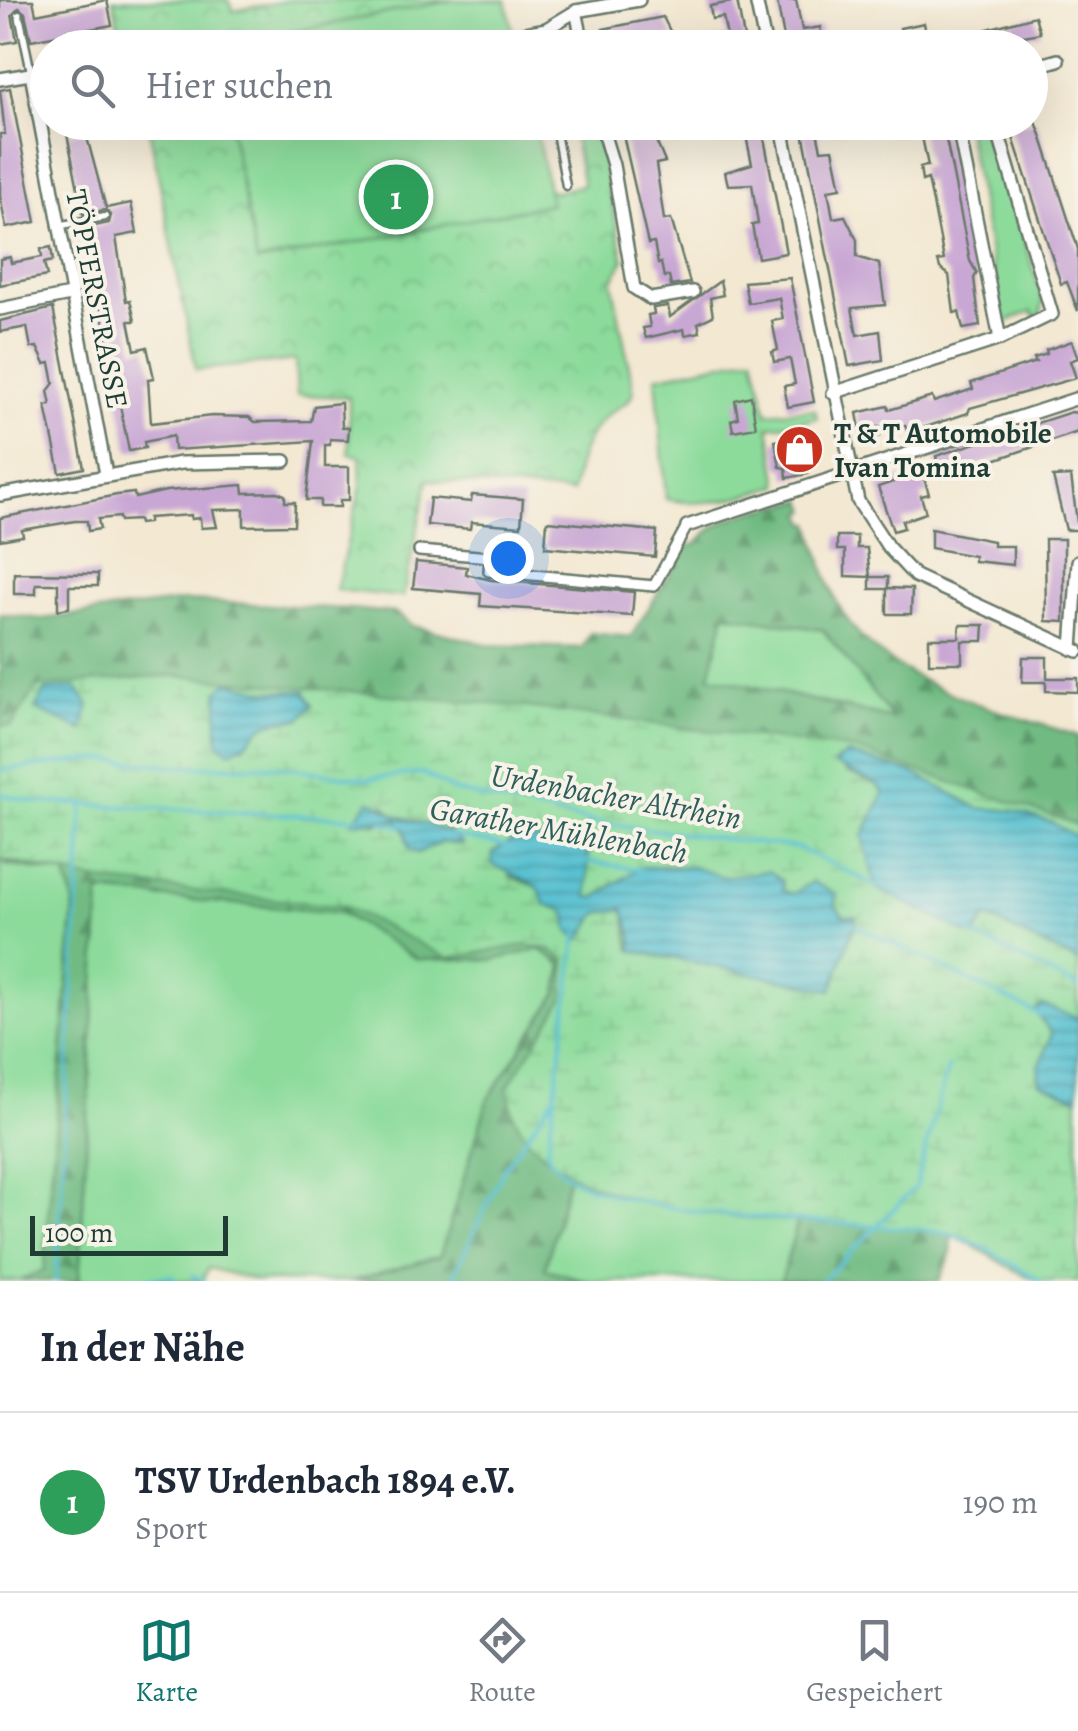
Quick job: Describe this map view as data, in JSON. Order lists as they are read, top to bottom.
{
  "streets": {
    "street": ["TÖPFERSTRASSE"]
  },
  "water": ["Urdenbacher Altrhein", "Garather Mühlenbach"],
  "places": {
    "shop": ["T & T Automobile Ivan Tomina"]
  },
  "scale_bar": "100 m",
  "page": {
    "search": "Hier suchen",
    "pins": "1",
    "scale": "100 m",
    "heading": "In der Nähe",
    "list": [
      {
        "mark": "1",
        "name": "TSV Urdenbach 1894 e.V.",
        "note": "Sport",
        "value": "190 m"
      }
    ],
    "nav": ["Karte", "Route", "Gespeichert"]
  }
}
